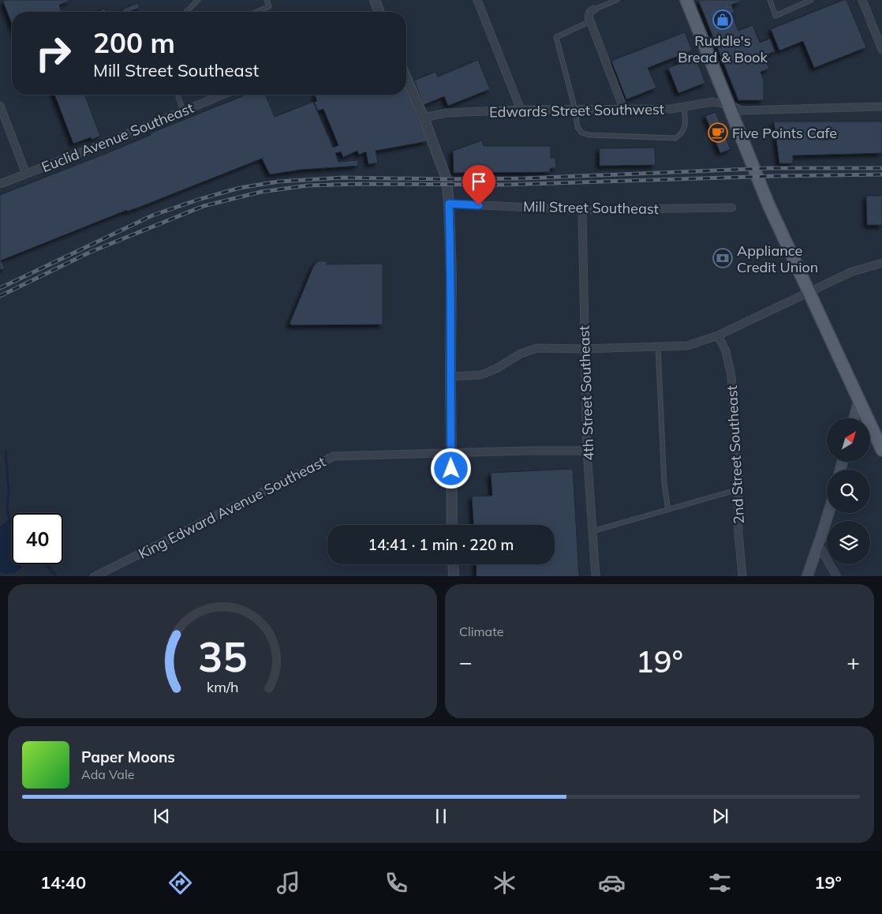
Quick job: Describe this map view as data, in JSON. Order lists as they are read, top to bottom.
{
  "streets": {
    "street": [
      "Edwards Street Southwest",
      "Euclid Avenue Southeast",
      "Mill Street Southeast",
      "4th Street Southeast",
      "2nd Street Southeast",
      "King Edward Avenue Southeast"
    ]
  },
  "crossings": [
    ["Mill Street Southeast", "4th Street Southeast"],
    ["4th Street Southeast", "King Edward Avenue Southeast"]
  ],
  "places": {
    "shop": ["Ruddle's Bread & Book"],
    "cafe": ["Five Points Cafe"],
    "bank": ["Appliance Credit Union"]
  },
  "north": "top right",
  "page": {
    "turn": ["200 m", "Mill Street Southeast"],
    "limit": "40",
    "trip": "14:41 · 1 min · 220 m",
    "tile": "Climate",
    "heat": ["−", "19°", "+"],
    "song": ["Paper Moons", "Ada Vale"],
    "tabs": ["14:40", "19°"],
    "gauge": ["35", "km/h"]
  }
}
